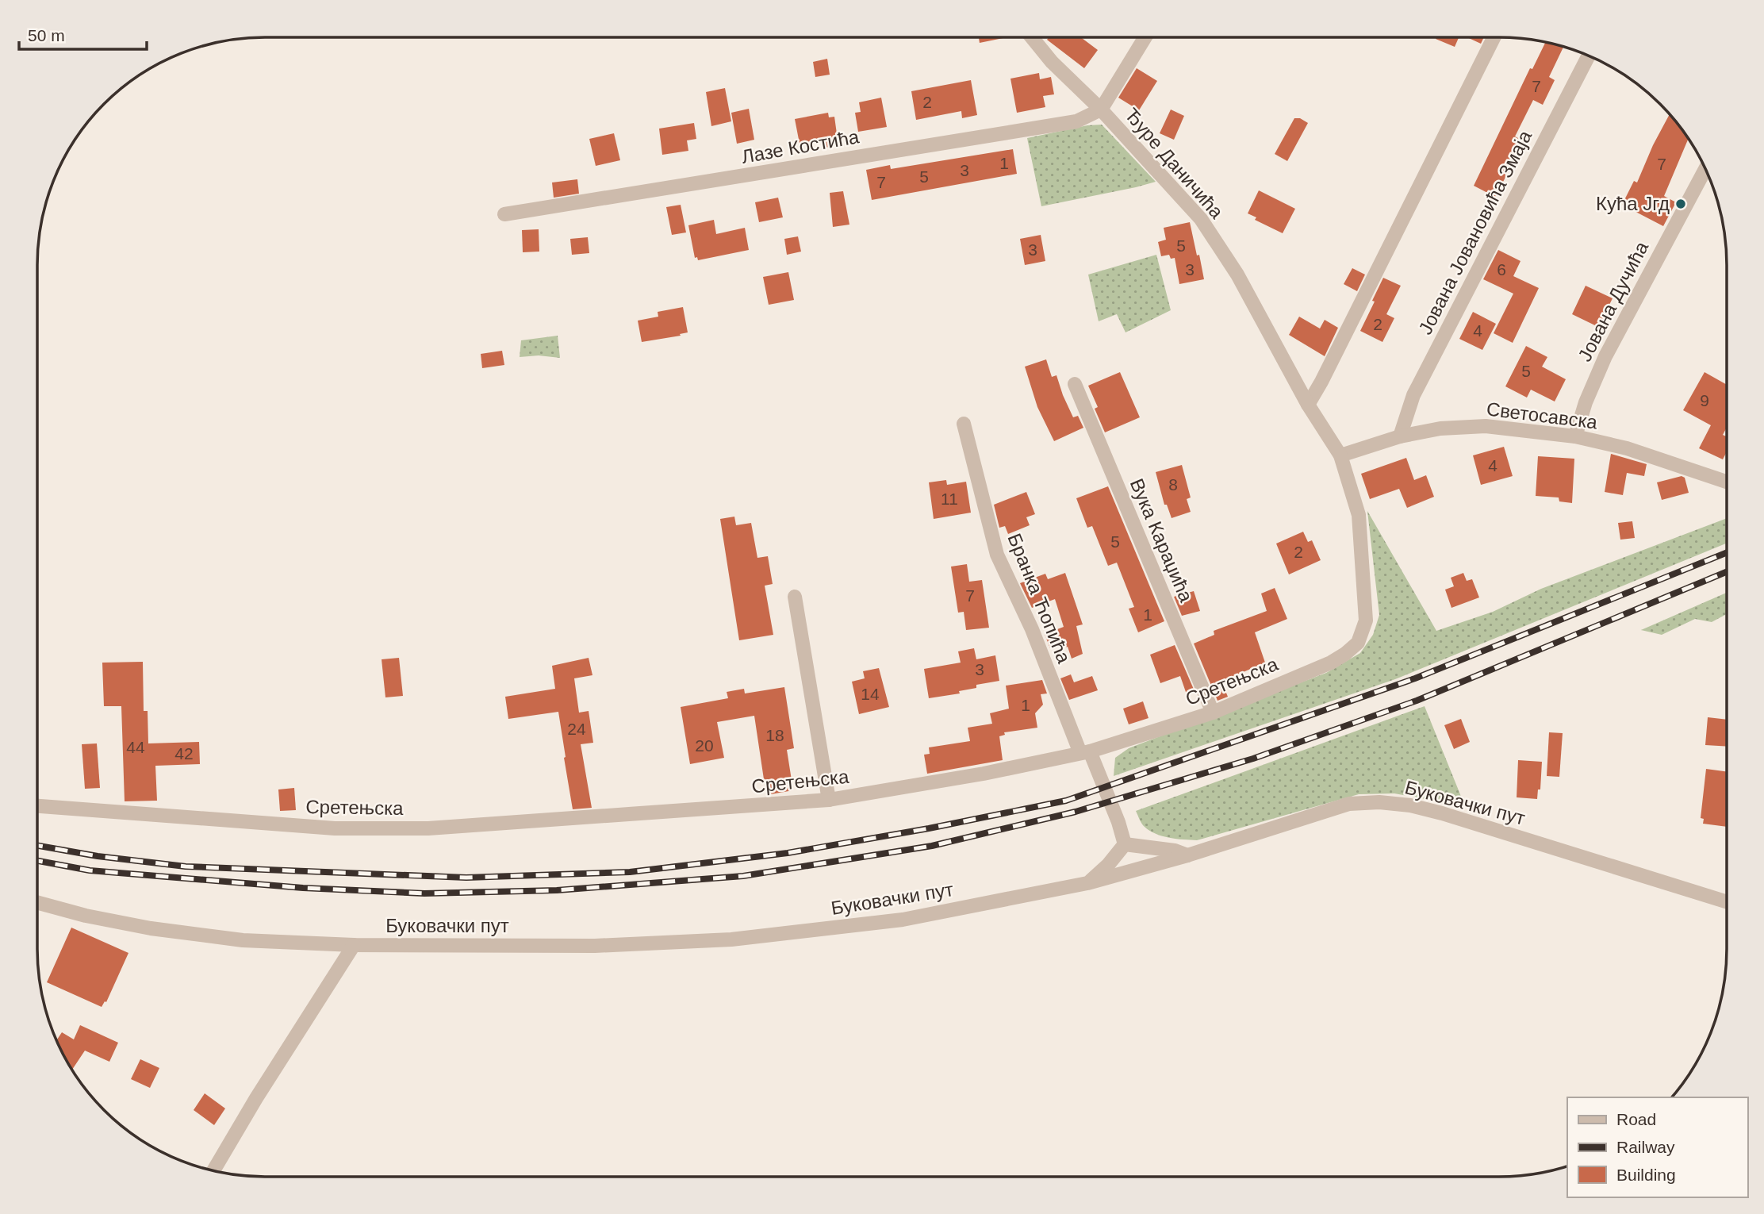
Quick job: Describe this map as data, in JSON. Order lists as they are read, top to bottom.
{
  "streets": {
    "street": [
      "Лазе Костића",
      "Ђуре Даничића",
      "Јована Јовановића Змаја",
      "Јована Дучића",
      "Светосавска",
      "Вука Караџића",
      "Бранка Ћопића",
      "Сретењска",
      "Буковачки пут"
    ]
  },
  "crossings": [
    ["Лазе Костића", "Ђуре Даничића"],
    ["Ђуре Даничића", "Светосавска"],
    ["Ђуре Даничића", "Сретењска"],
    ["Јована Јовановића Змаја", "Светосавска"],
    ["Јована Дучића", "Светосавска"],
    ["Светосавска", "Сретењска"],
    ["Вука Караџића", "Сретењска"],
    ["Бранка Ћопића", "Сретењска"]
  ],
  "places": ["Кућа Јгд"],
  "house_numbers": [
    "7",
    "2",
    "1",
    "7",
    "3",
    "5",
    "7",
    "5",
    "3",
    "3",
    "6",
    "2",
    "4",
    "5",
    "9",
    "4",
    "8",
    "11",
    "5",
    "2",
    "7",
    "1",
    "3",
    "14",
    "1",
    "24",
    "18",
    "20",
    "44",
    "42"
  ],
  "legend": ["Road", "Railway", "Building"],
  "scale_bar": "50 m"
}
